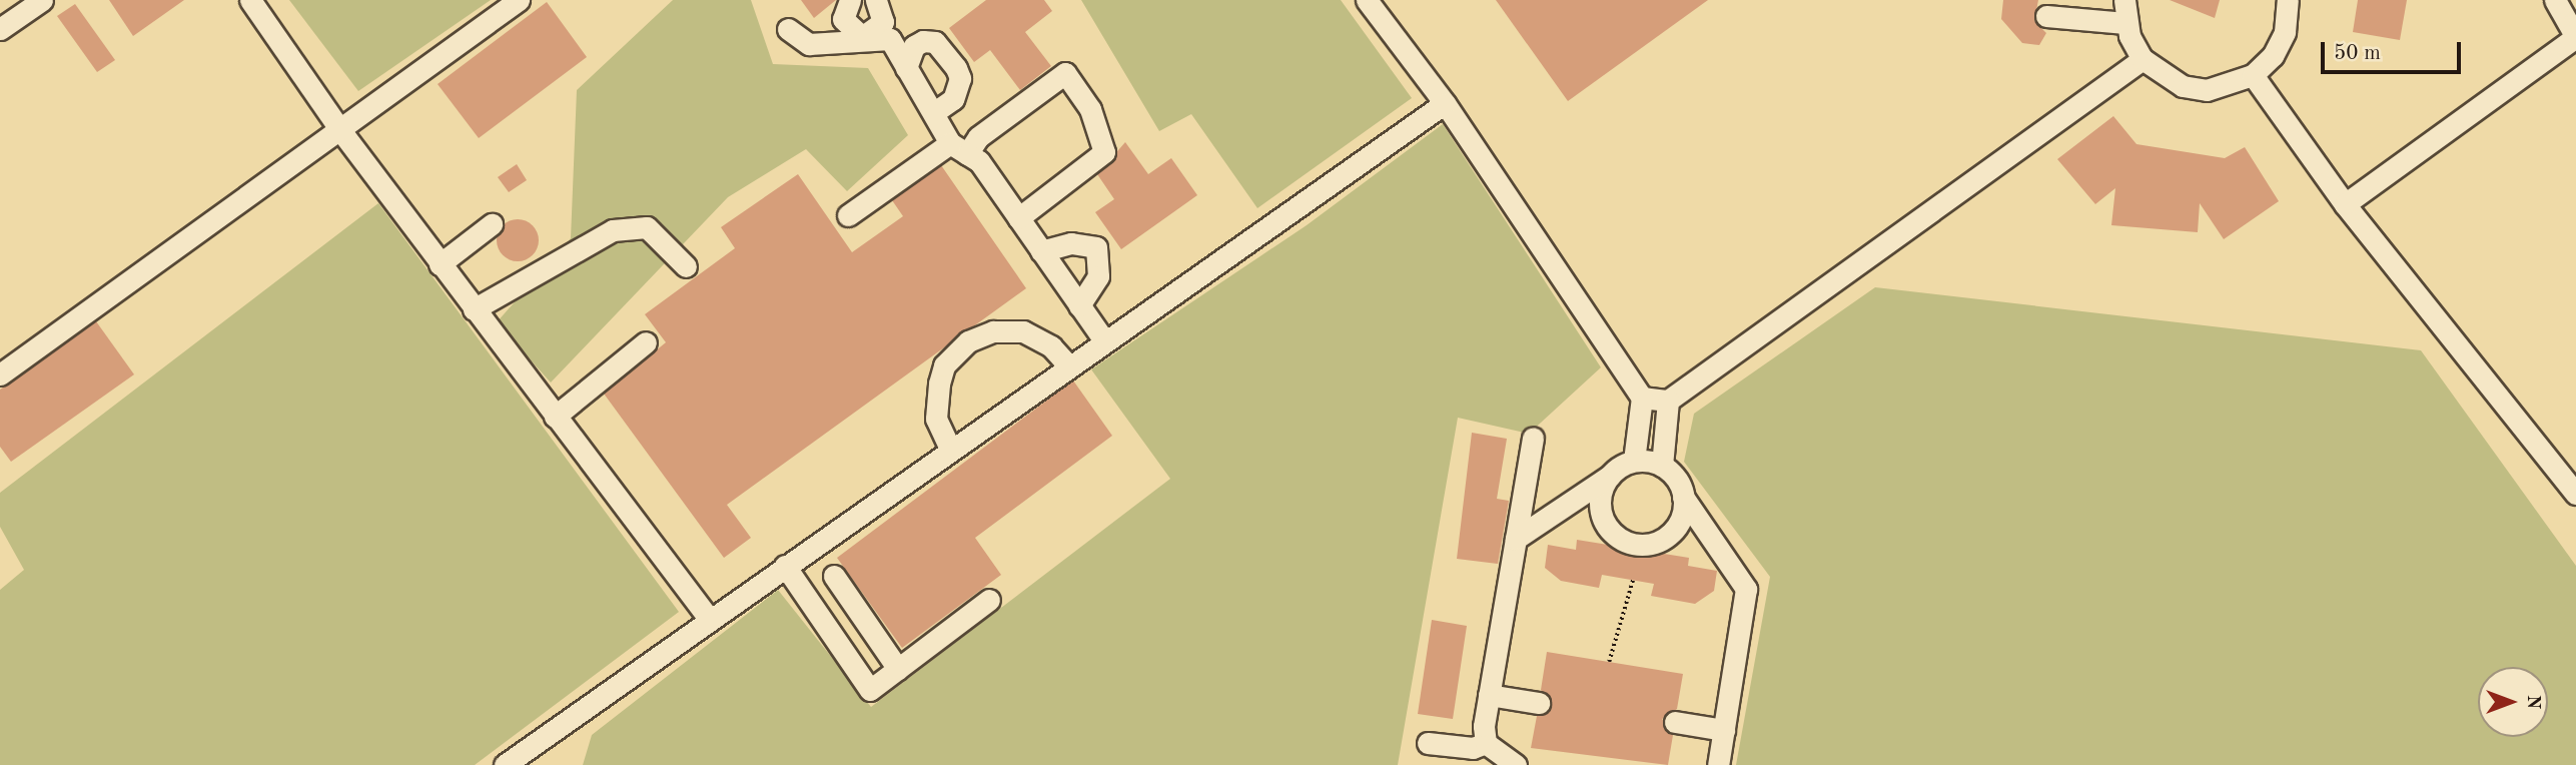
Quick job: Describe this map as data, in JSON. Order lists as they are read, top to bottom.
{
  "scale_bar": "50 m",
  "north": "right"
}
